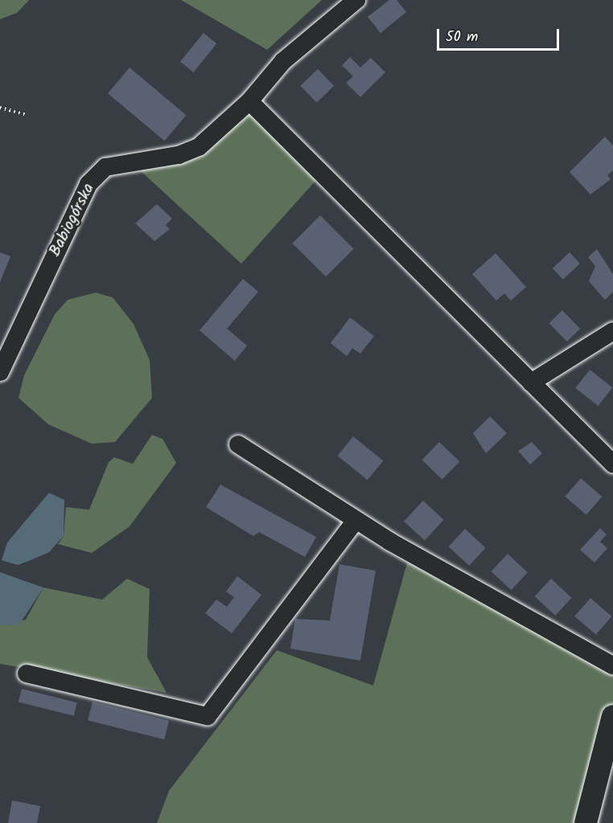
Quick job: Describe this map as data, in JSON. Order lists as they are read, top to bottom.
{
  "streets": {
    "street": ["Babiogórska"]
  },
  "scale_bar": "50 m"
}
